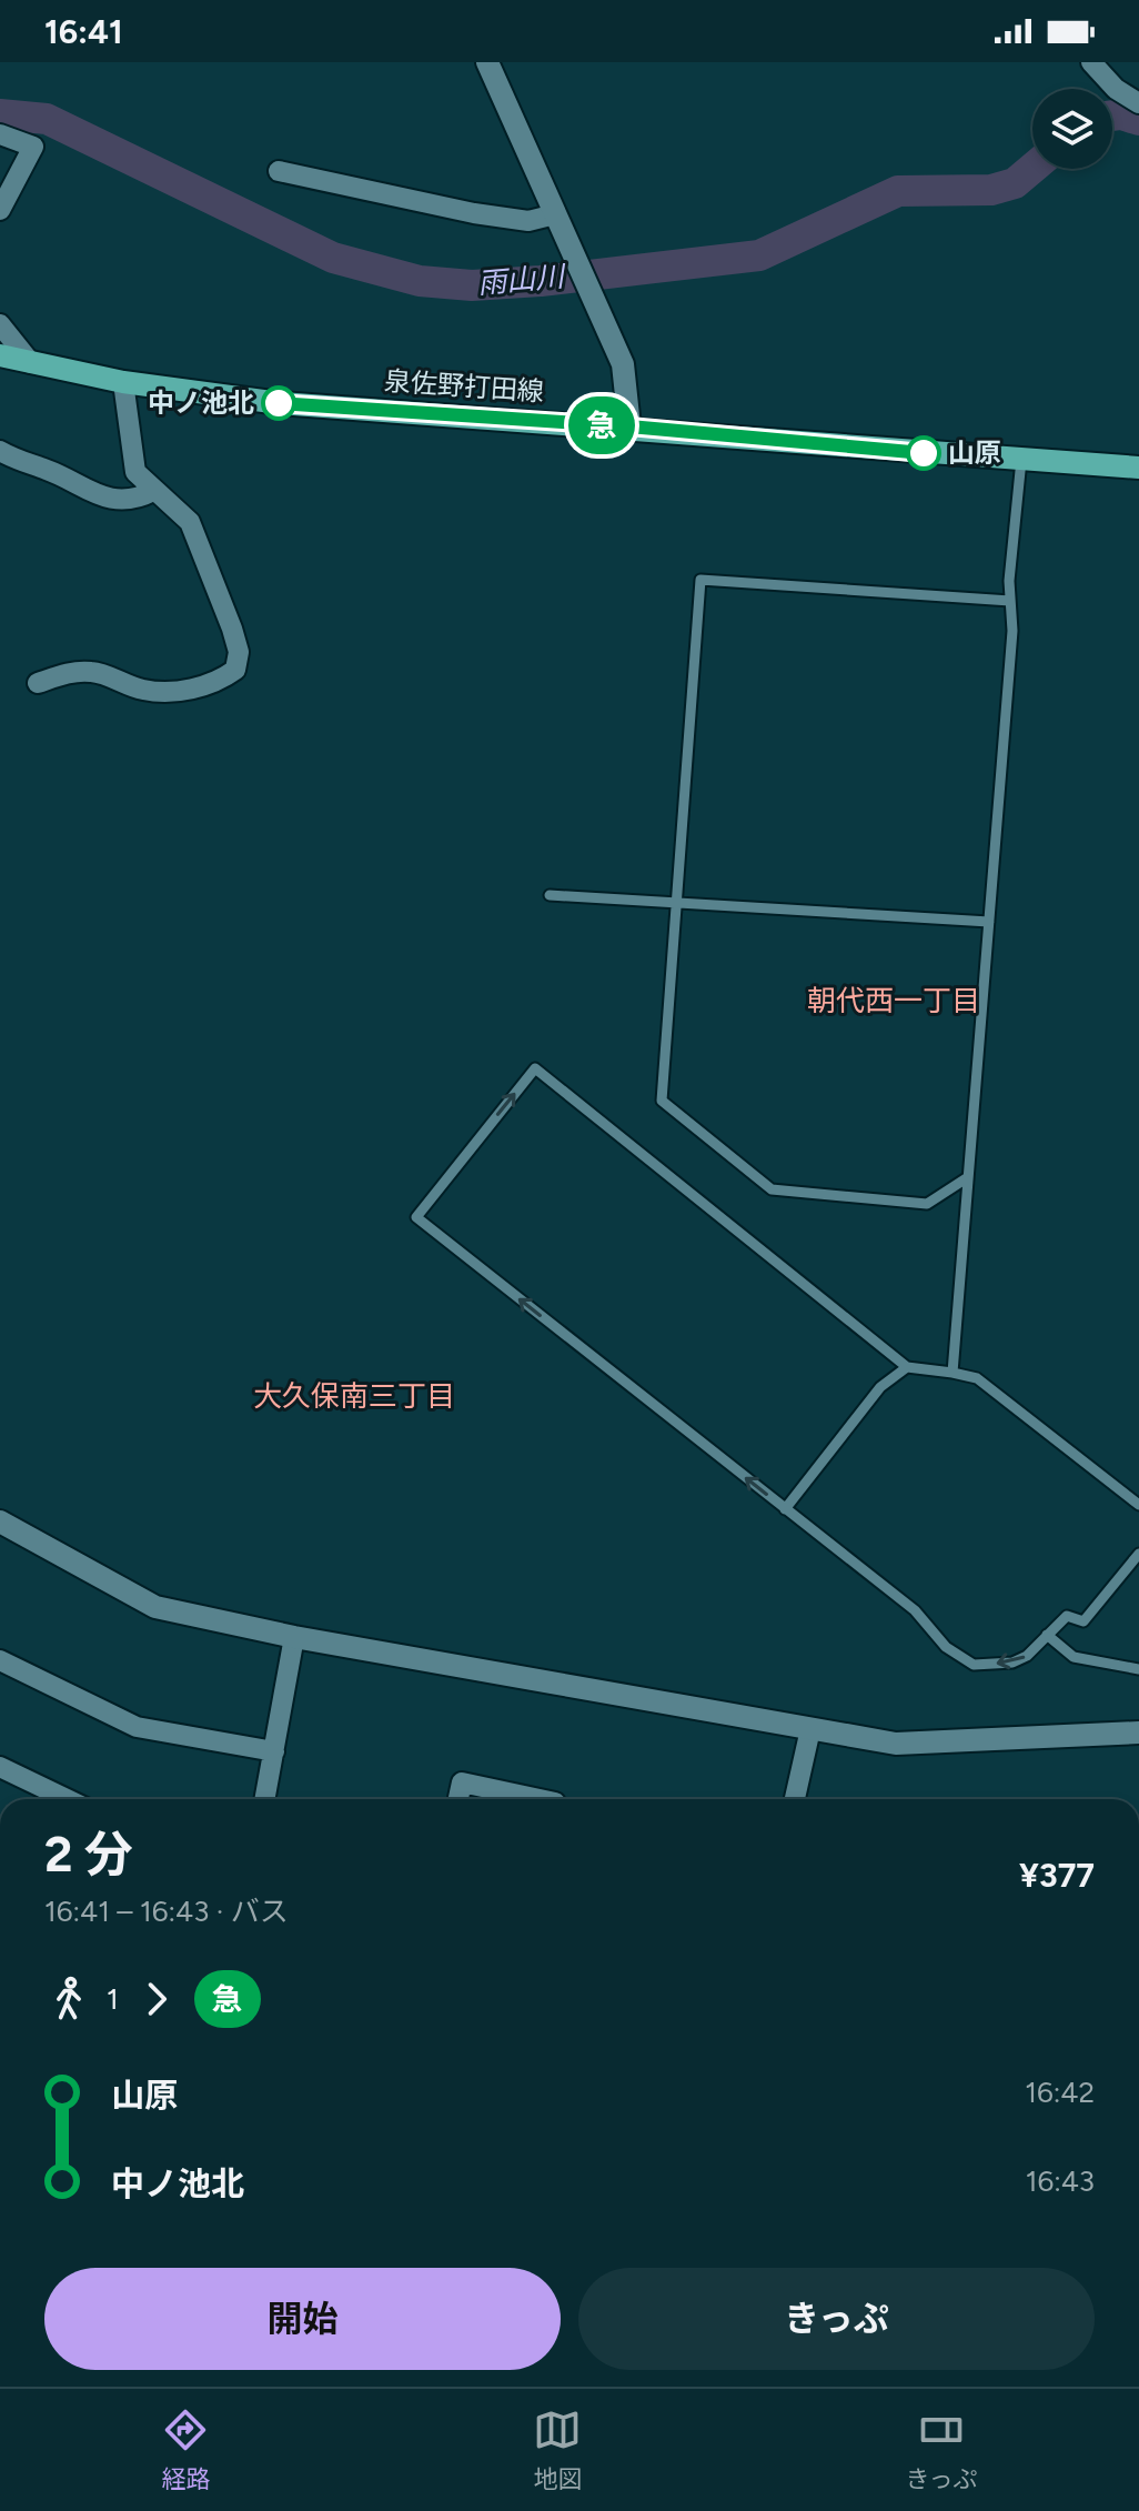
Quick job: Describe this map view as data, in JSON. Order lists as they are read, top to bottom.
{
  "streets": {
    "main road": ["泉佐野打田線"]
  },
  "districts": ["朝代西一丁目", "大久保南三丁目"],
  "water": ["雨山川"],
  "places": ["中ノ池北", "山原"],
  "lines": ["bus line 急"],
  "page": {
    "status": "16:41",
    "on_map": "急",
    "heading": ["2 分", "16:41 – 16:43 · バス", "¥377"],
    "legs": ["1", "急"],
    "list": [
      {
        "name": "山原",
        "value": "16:42"
      },
      {
        "name": "中ノ池北",
        "value": "16:43"
      }
    ],
    "buttons": ["開始", "きっぷ"],
    "tabs": ["経路", "地図", "きっぷ"]
  }
}
